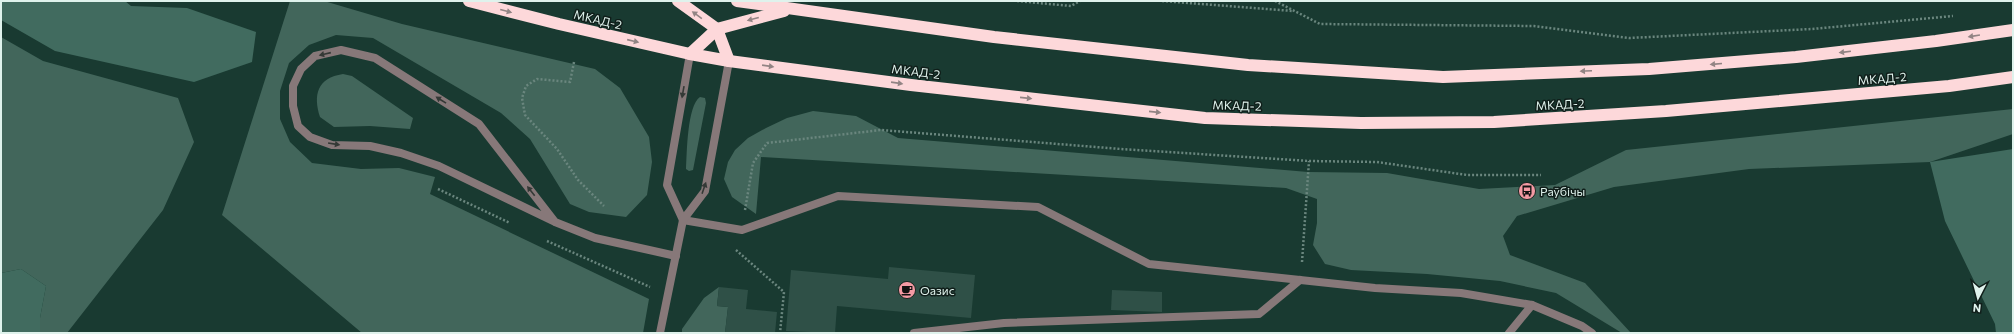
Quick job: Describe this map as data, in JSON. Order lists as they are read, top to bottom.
{
  "streets": {
    "highway": ["МКАД-2"]
  },
  "places": {
    "bus stop": ["Раўбічы"],
    "cafe": ["Оазис"]
  },
  "north": "bottom"
}
